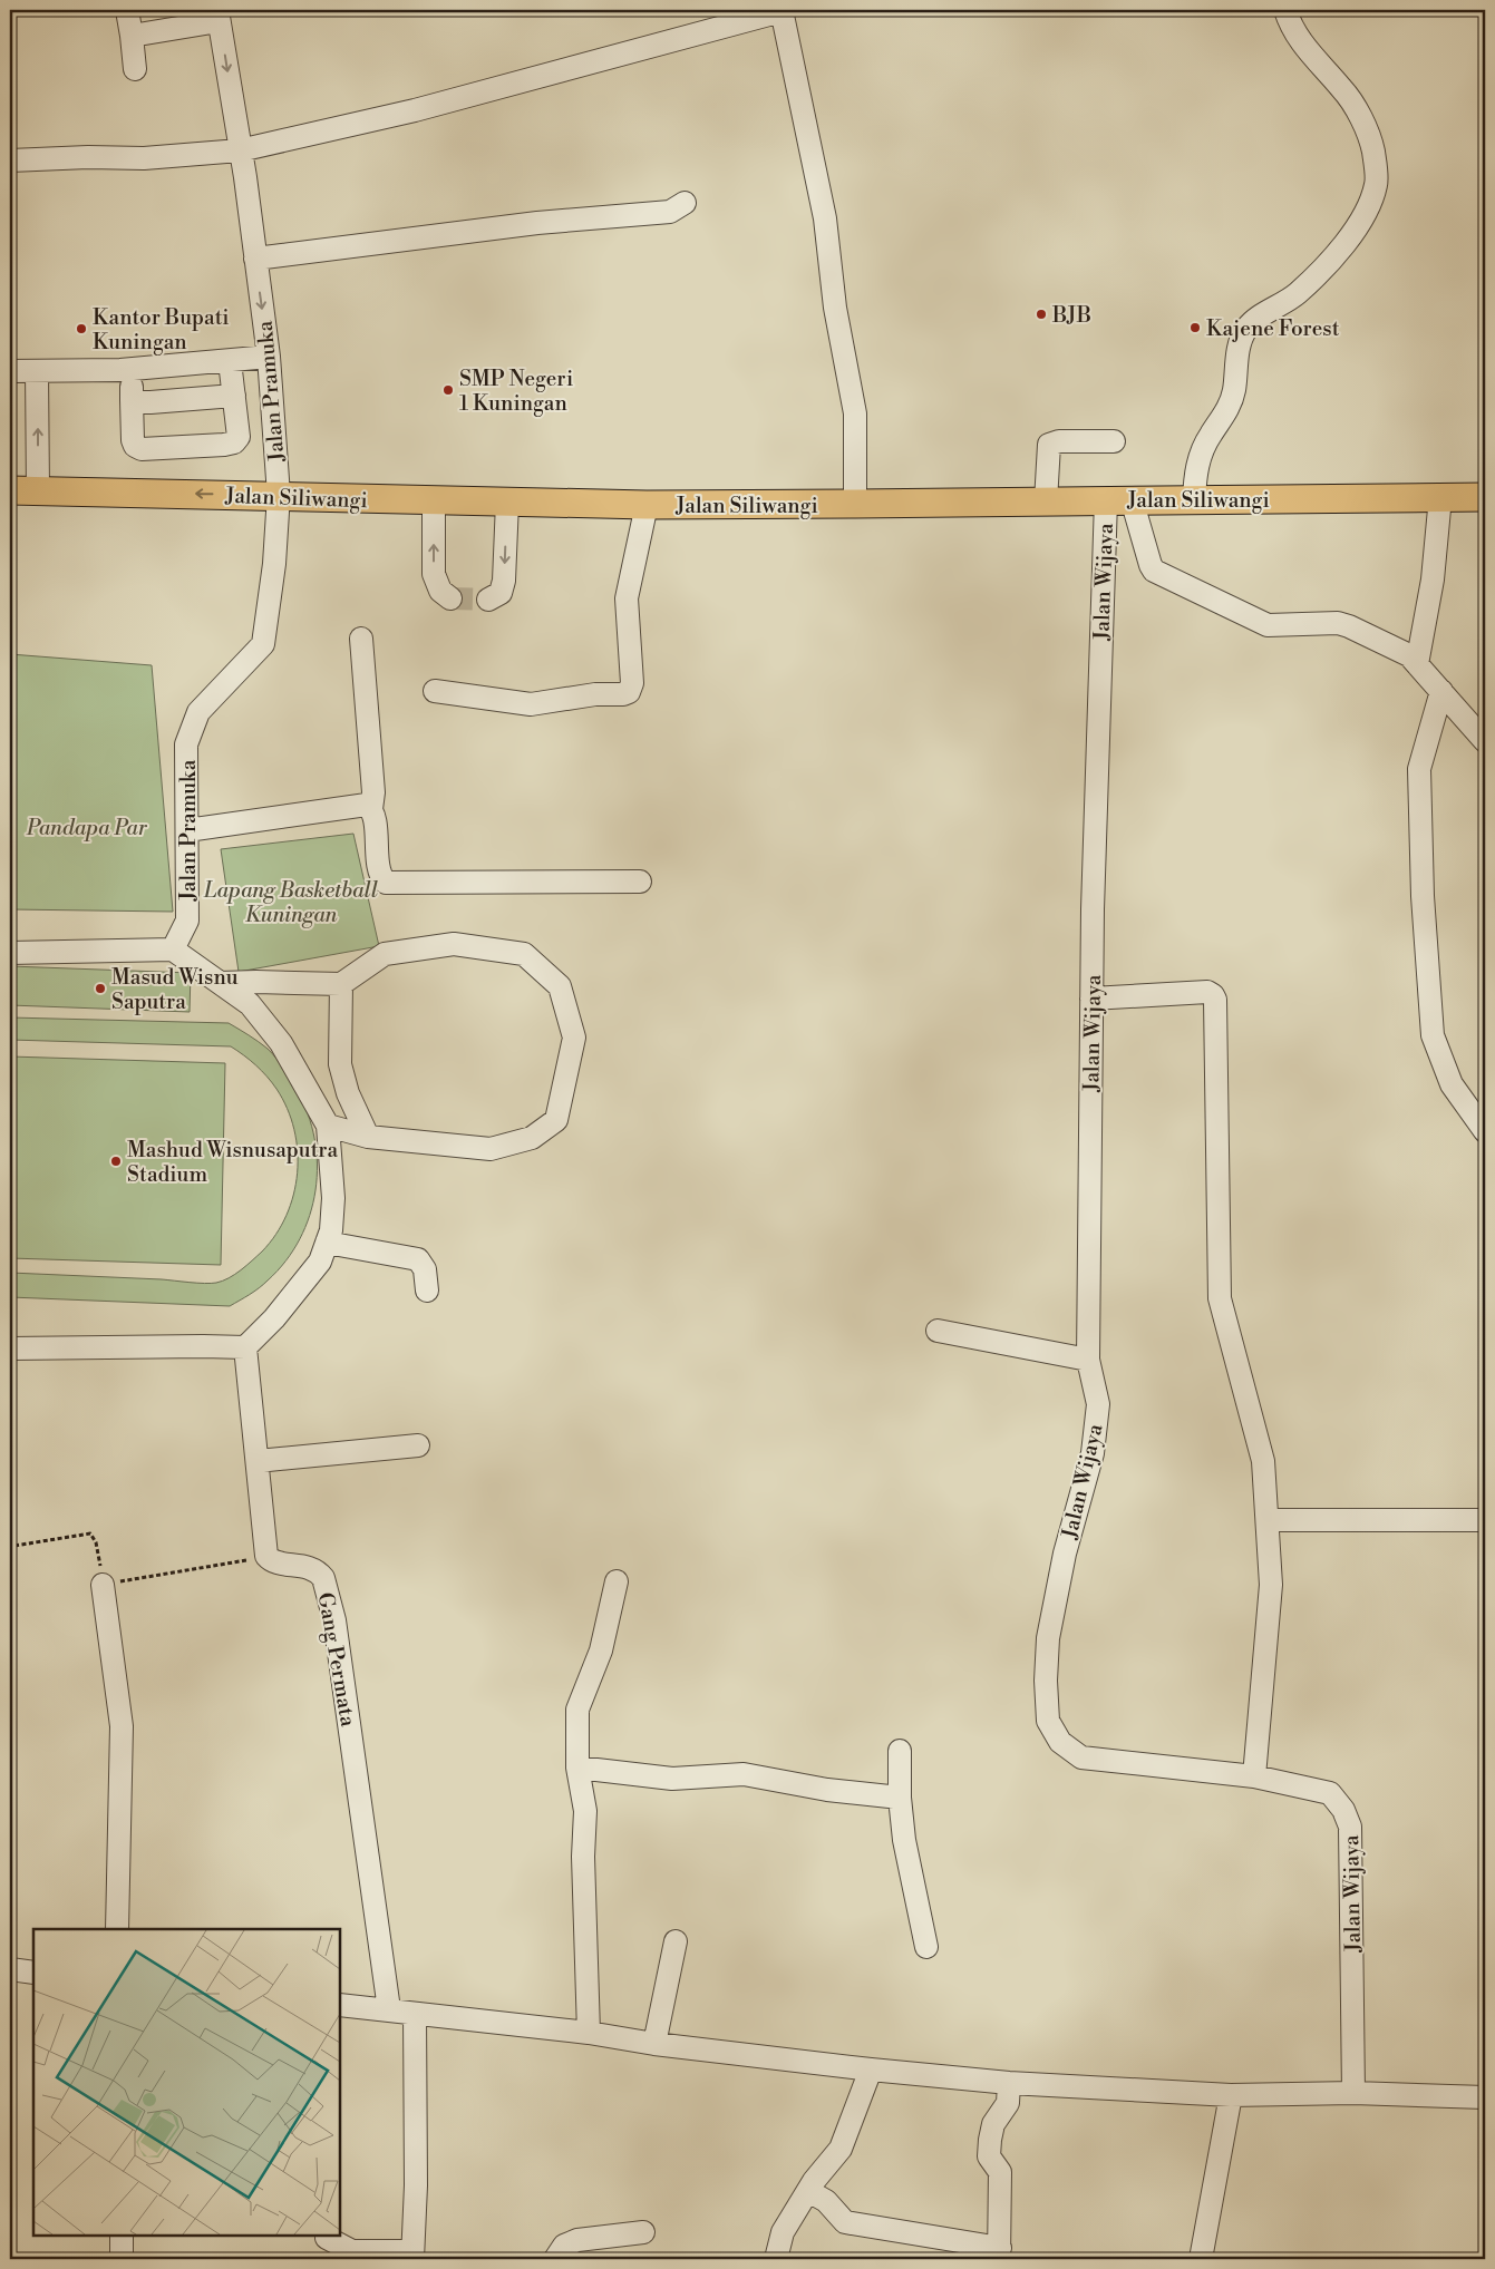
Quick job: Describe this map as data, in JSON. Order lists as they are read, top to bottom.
{
  "streets": {
    "main road": ["Jalan Siliwangi"],
    "street": ["Jalan Pramuka", "Jalan Wijaya", "Gang Permata"]
  },
  "crossings": [
    ["Jalan Pramuka", "Jalan Siliwangi"],
    ["Jalan Siliwangi", "Jalan Wijaya"]
  ],
  "parks": ["Pandapa Par", "Lapang Basketball Kuningan"],
  "places": [
    "BJB",
    "Kajene Forest",
    "Kantor Bupati Kuningan",
    "SMP Negeri 1 Kuningan",
    "Masud Wisnu Saputra",
    "Mashud Wisnusaputra Stadium"
  ]
}
